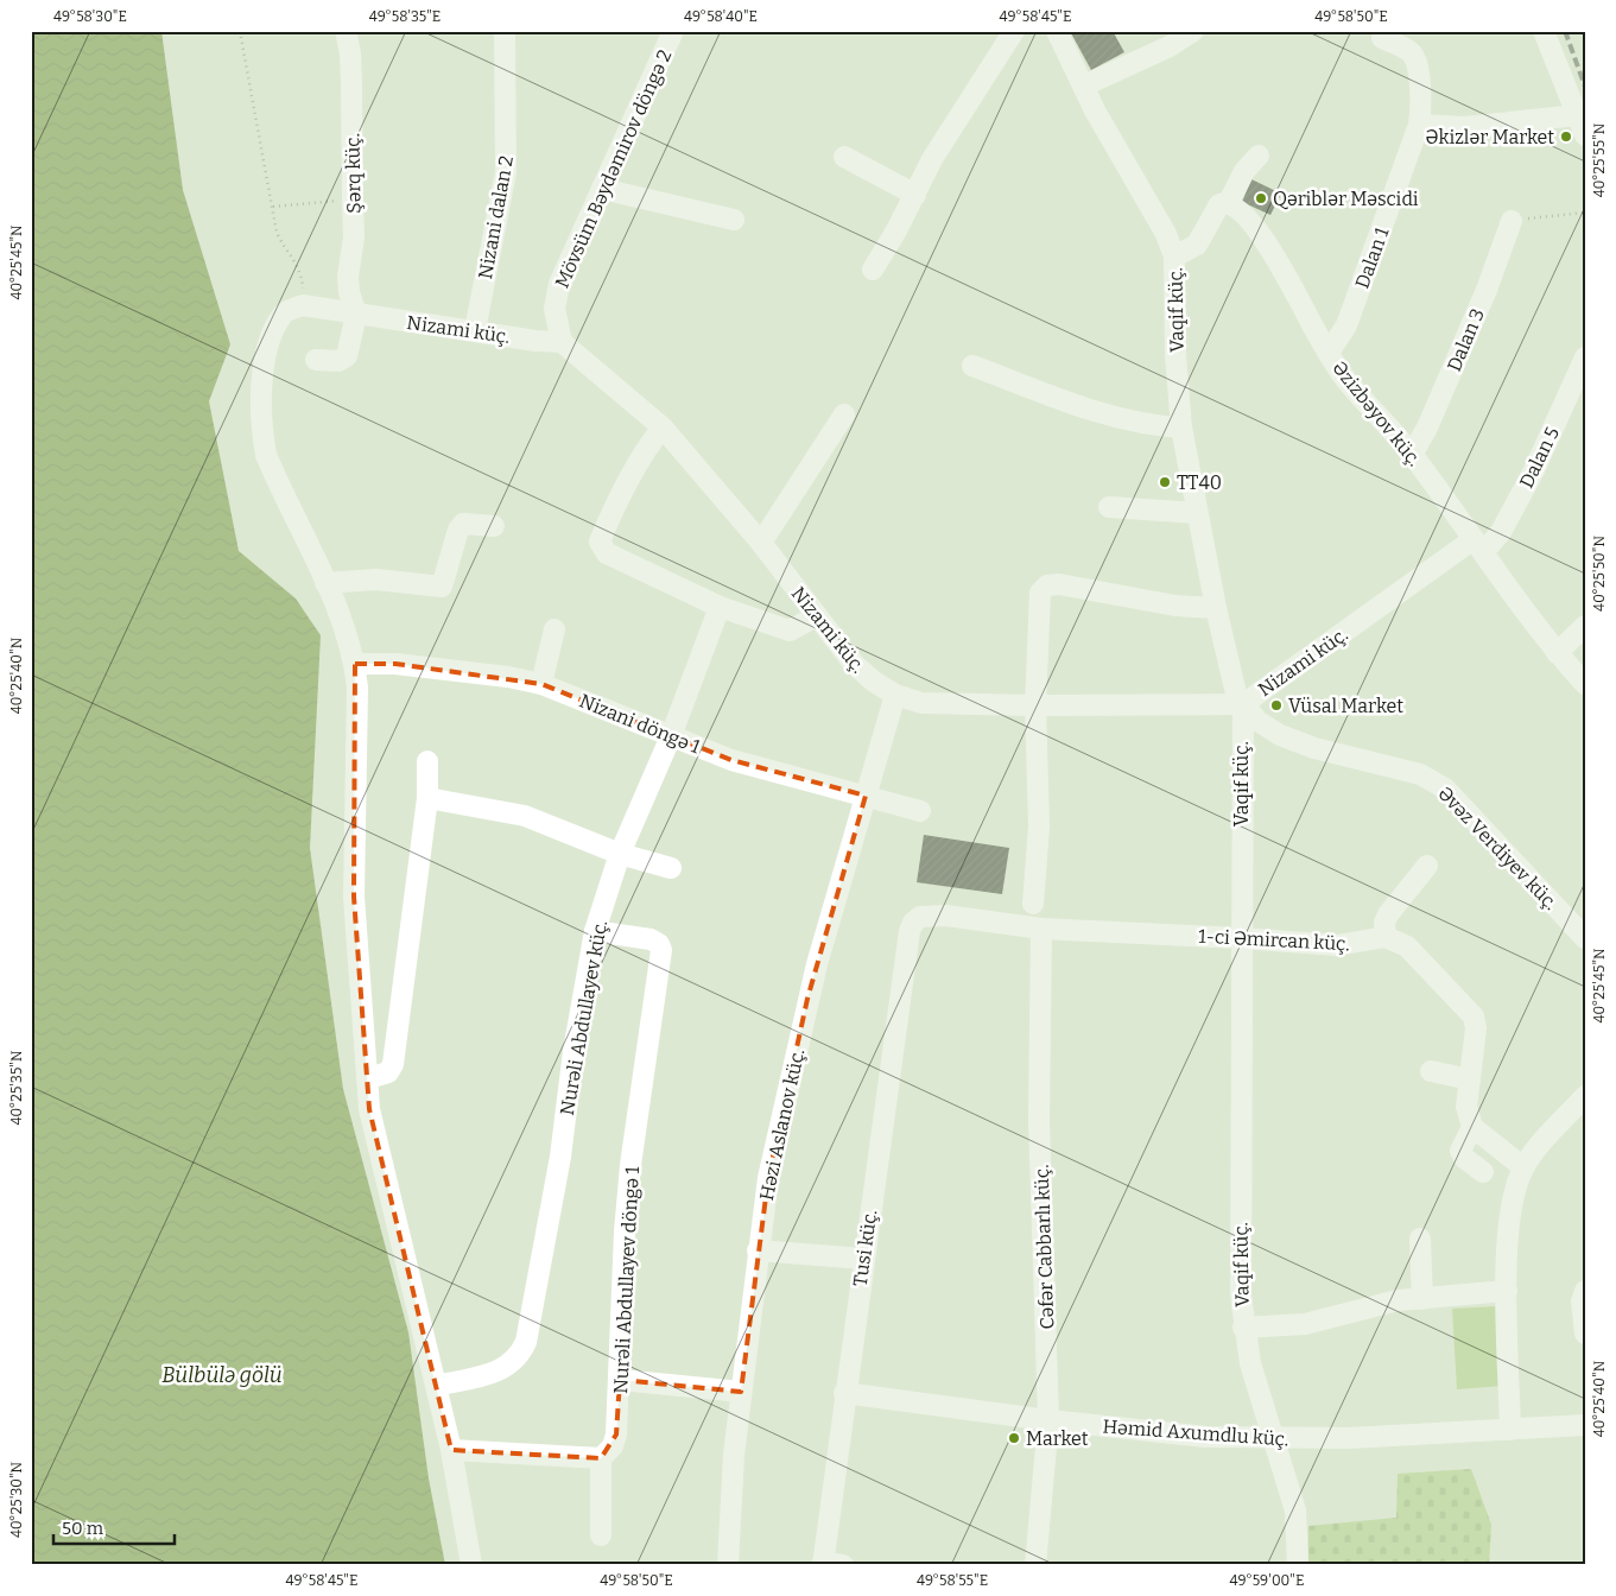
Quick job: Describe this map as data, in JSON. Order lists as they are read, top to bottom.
{
  "streets": {
    "street": [
      "Mövsüm Bəydəmirov döngə 2",
      "Şərq küç.",
      "Nizani dalan 2",
      "Dalan 1",
      "Vaqif küç.",
      "Nizami küç.",
      "Dalan 3",
      "Əzizbəyov küç.",
      "Dalan 5",
      "Nizani döngə 1",
      "Əvəz Verdiyev küç.",
      "1-ci Əmircan küç.",
      "Nurəli Abdullayev küç.",
      "Həzi Aslanov küç.",
      "Cəfər Cabbarlı küç.",
      "Tusi küç.",
      "Nurəli Abdullayev döngə 1",
      "Həmid Axumdlu küç."
    ]
  },
  "crossings": [
    ["Mövsüm Bəydəmirov döngə 2", "Nizami küç."],
    ["Şərq küç.", "Nizami küç."],
    ["Nizani dalan 2", "Nizami küç."],
    ["Dalan 1", "Əzizbəyov küç."],
    ["Vaqif küç.", "Nizami küç."],
    ["Vaqif küç.", "Əvəz Verdiyev küç."],
    ["Vaqif küç.", "1-ci Əmircan küç."],
    ["Vaqif küç.", "Həmid Axumdlu küç."],
    ["Nizami küç.", "Əzizbəyov küç."],
    ["Nizami küç.", "Dalan 5"],
    ["Nizami küç.", "Əvəz Verdiyev küç."],
    ["Nizami küç.", "Həzi Aslanov küç."],
    ["Dalan 3", "Əzizbəyov küç."],
    ["Əzizbəyov küç.", "Dalan 5"],
    ["Nizani döngə 1", "Nurəli Abdullayev küç."],
    ["Nizani döngə 1", "Həzi Aslanov küç."],
    ["1-ci Əmircan küç.", "Cəfər Cabbarlı küç."],
    ["1-ci Əmircan küç.", "Tusi küç."],
    ["Nurəli Abdullayev küç.", "Nurəli Abdullayev döngə 1"],
    ["Cəfər Cabbarlı küç.", "Həmid Axumdlu küç."],
    ["Tusi küç.", "Həmid Axumdlu küç."]
  ],
  "water": ["Bülbülə gölü"],
  "places": [
    "Əkizlər Market",
    "Qəriblər Məscidi",
    "TT40",
    "Vüsal Market",
    "Market"
  ],
  "scale_bar": "50 m",
  "coordinates": [
    "49°58'30\"E",
    "49°58'35\"E",
    "49°58'40\"E",
    "49°58'45\"E",
    "49°58'50\"E",
    "40°25'55\"N",
    "40°25'45\"N",
    "40°25'50\"N",
    "40°25'40\"N",
    "40°25'35\"N",
    "40°25'30\"N",
    "49°58'55\"E",
    "49°59'00\"E"
  ]
}
